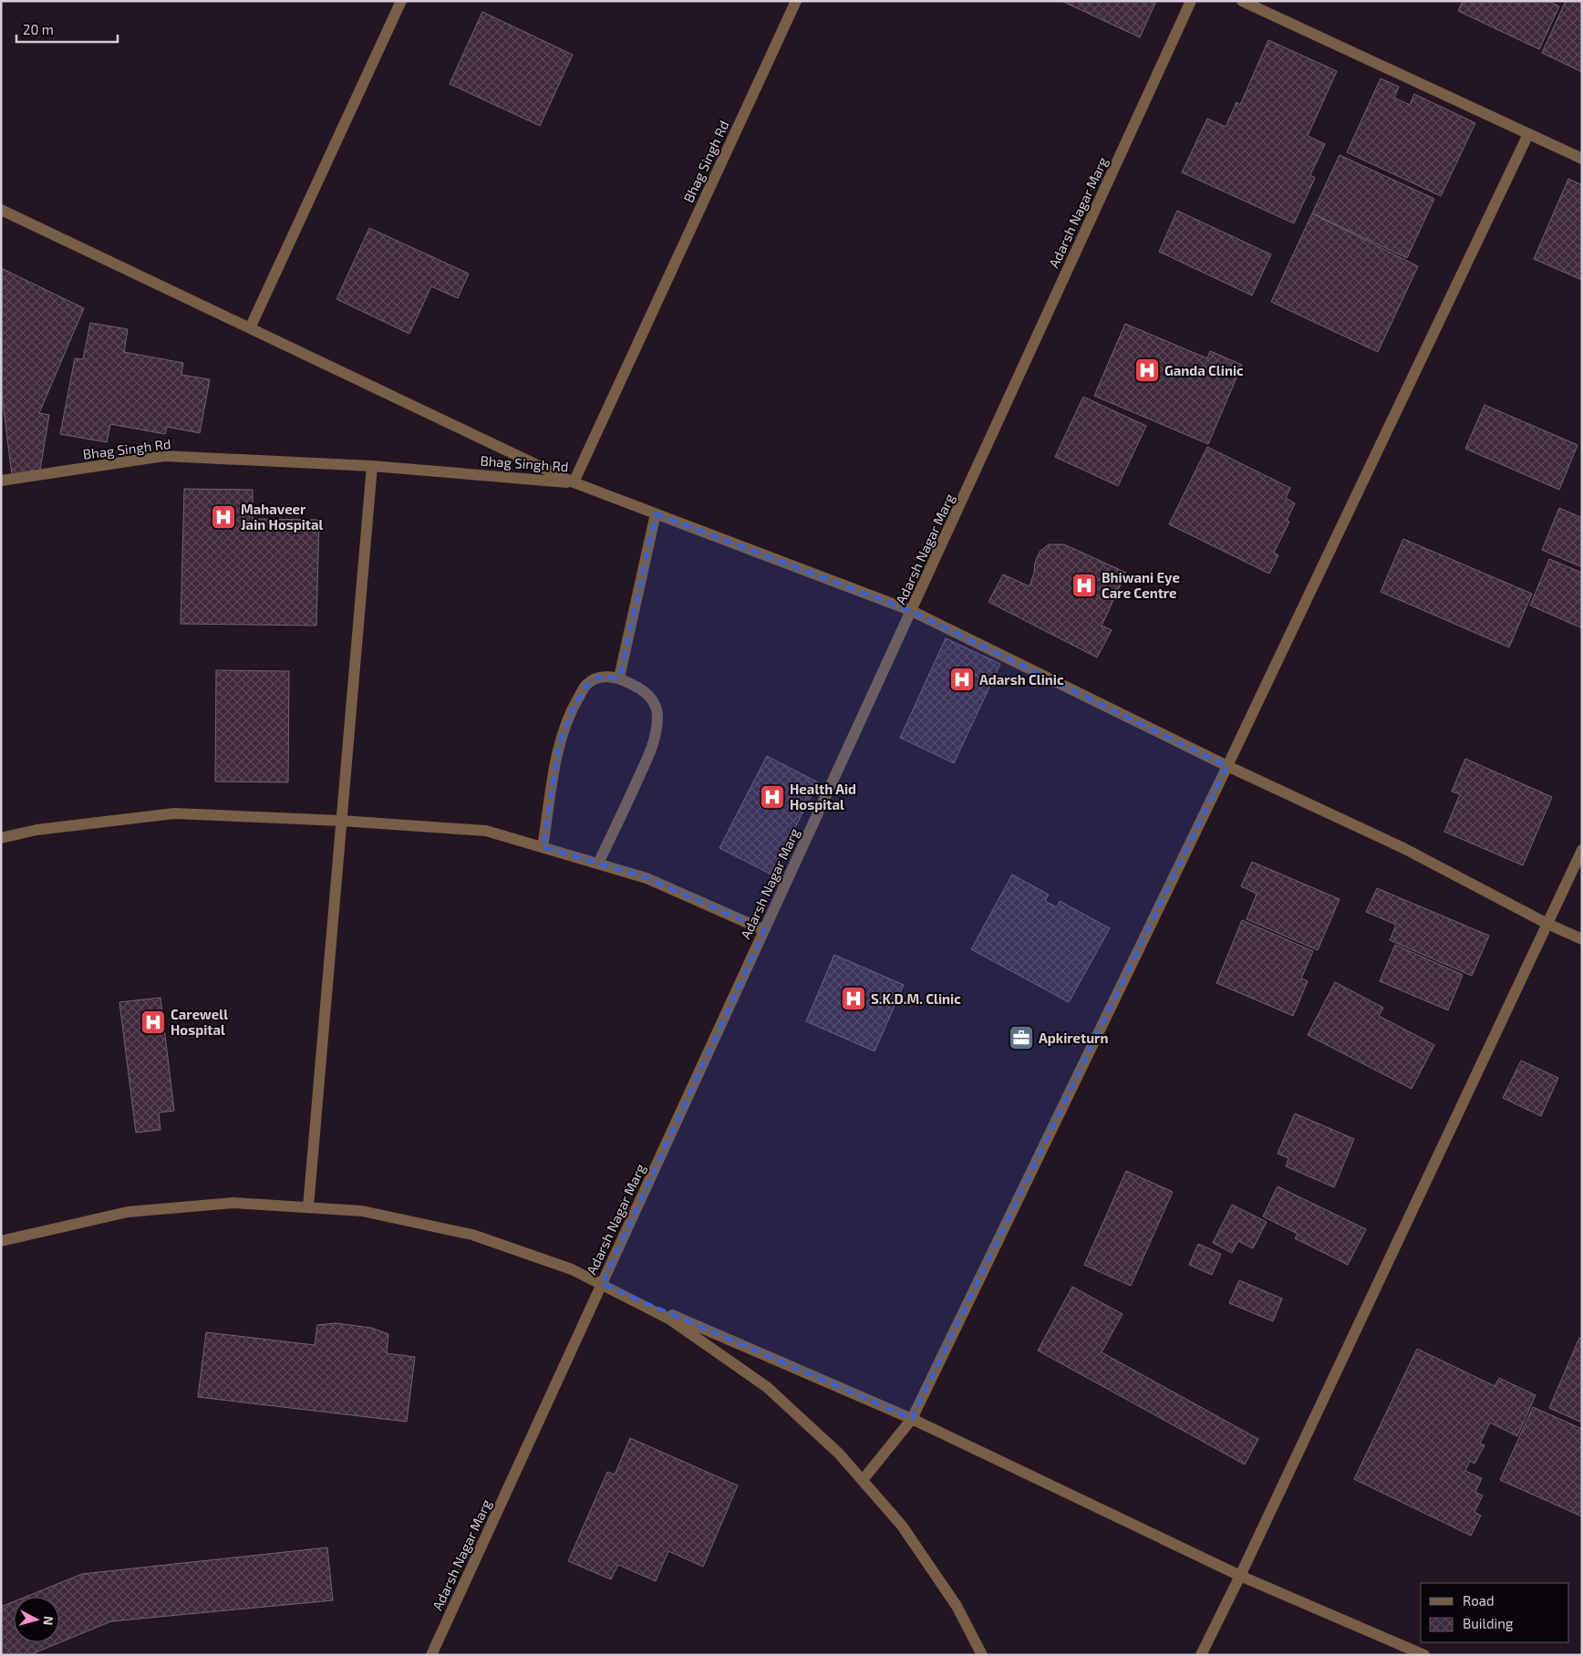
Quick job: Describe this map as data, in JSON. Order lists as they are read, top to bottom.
{
  "streets": {
    "street": ["Bhag Singh Rd", "Adarsh Nagar Marg"]
  },
  "places": {
    "hospital": [
      "Ganda Clinic",
      "Mahaveer Jain Hospital",
      "Bhiwani Eye Care Centre",
      "Adarsh Clinic",
      "Health Aid Hospital",
      "S.K.D.M. Clinic",
      "Carewell Hospital"
    ],
    "office": ["Apkireturn"]
  },
  "legend": ["Road", "Building"],
  "scale_bar": "20 m",
  "north": "right"
}
